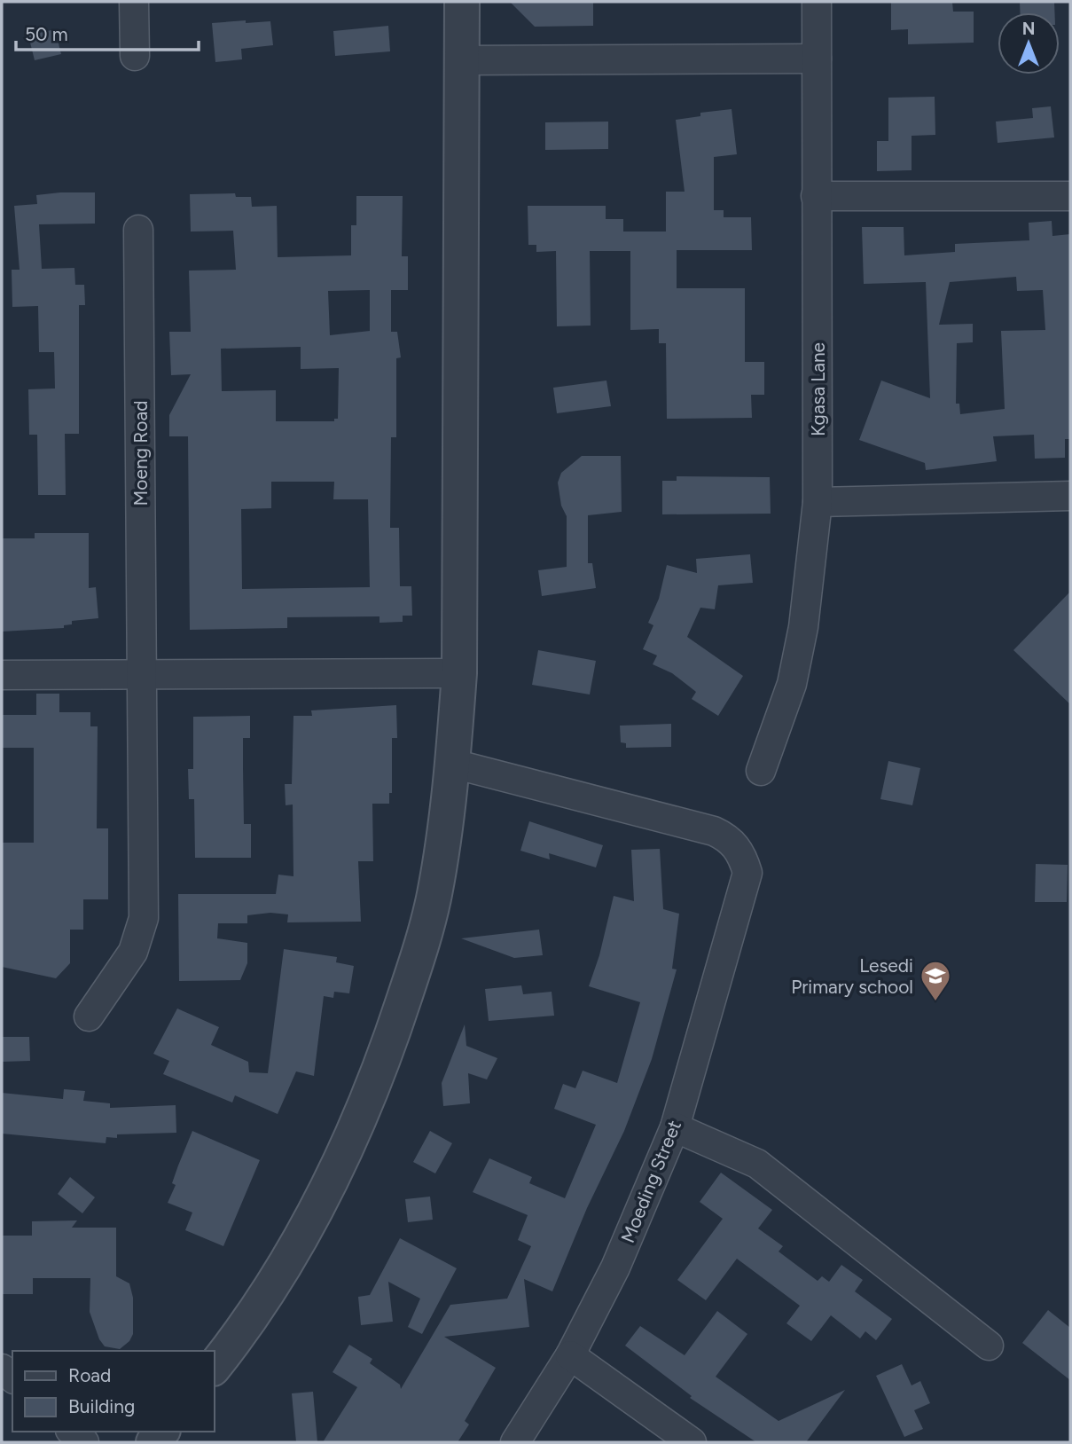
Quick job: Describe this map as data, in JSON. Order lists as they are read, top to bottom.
{
  "streets": {
    "street": ["Kgasa Lane", "Moeng Road", "Moeding Street"]
  },
  "places": {
    "school or university": ["Lesedi Primary school"]
  },
  "legend": ["Road", "Building"],
  "scale_bar": "50 m",
  "north": "top"
}
